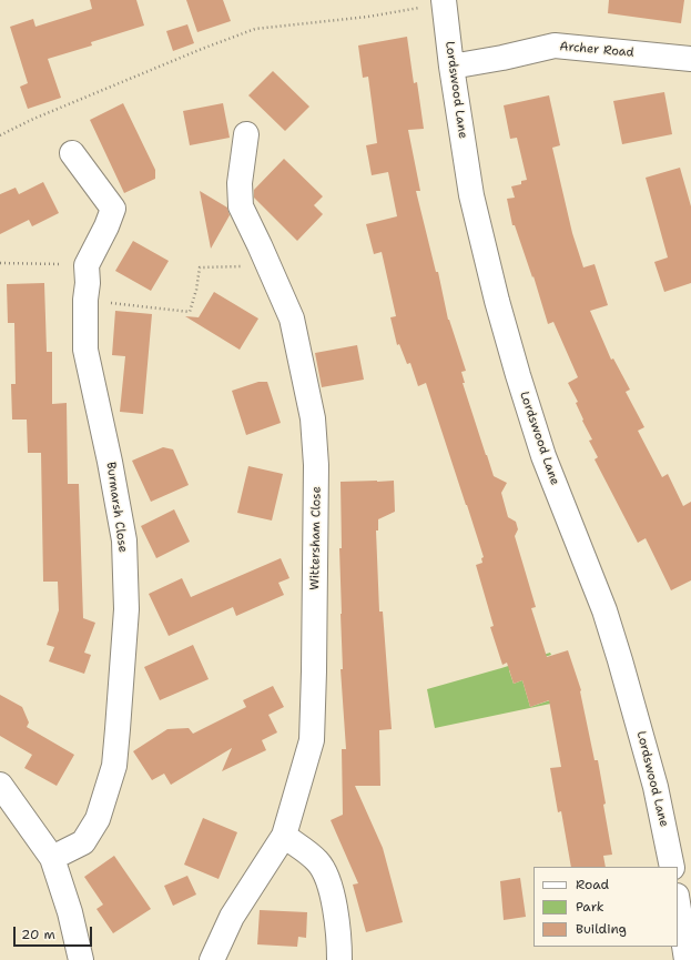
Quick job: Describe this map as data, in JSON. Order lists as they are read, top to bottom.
{
  "streets": {
    "street": [
      "Archer Road",
      "Lordswood Lane",
      "Burmarsh Close",
      "Wittersham Close"
    ]
  },
  "crossings": [
    ["Archer Road", "Lordswood Lane"]
  ],
  "legend": ["Road", "Park", "Building"],
  "scale_bar": "20 m"
}
